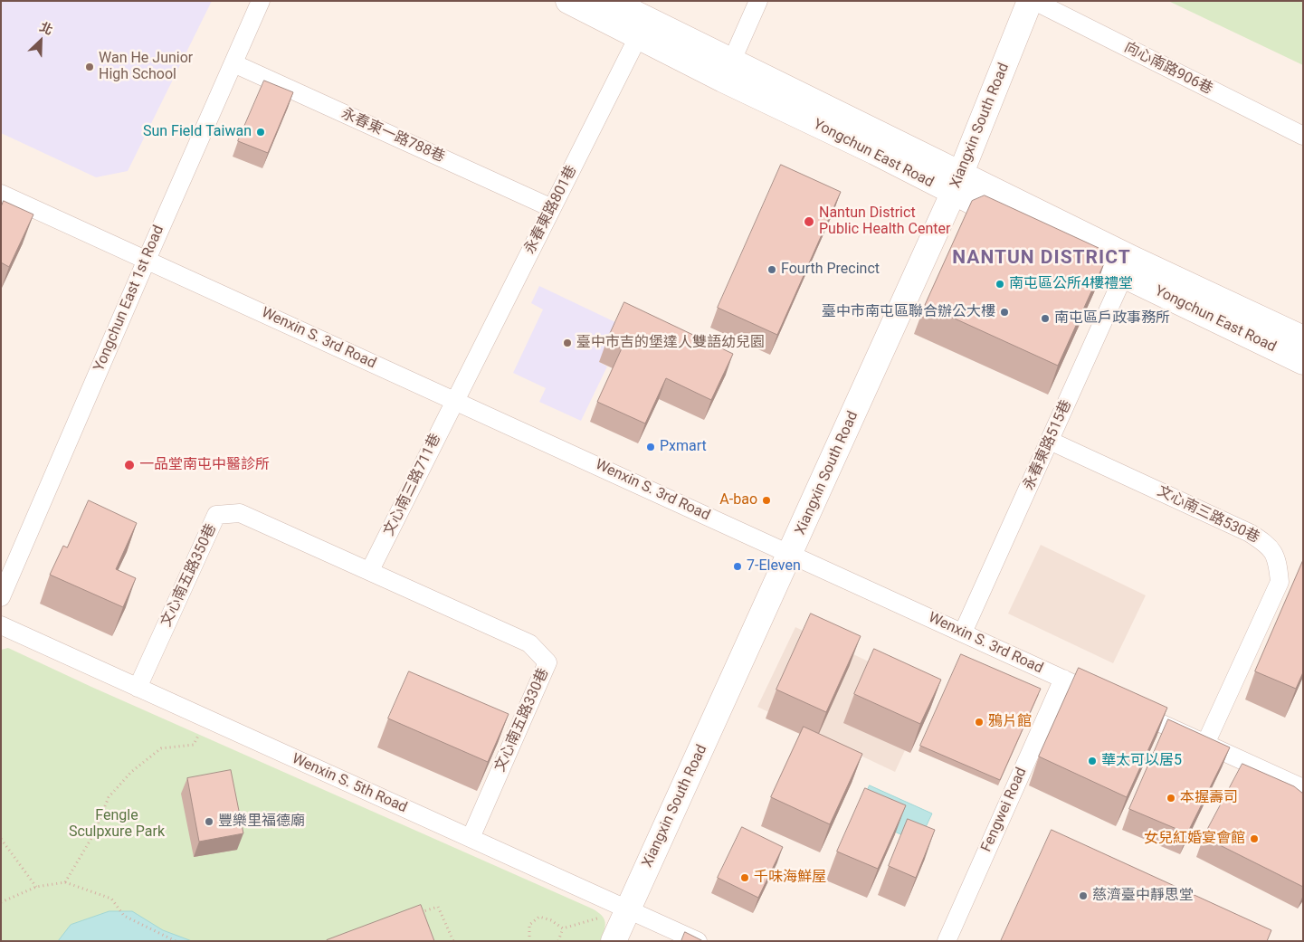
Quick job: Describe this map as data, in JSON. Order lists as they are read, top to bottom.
{
  "streets": {
    "street": [
      "向心南路906巷",
      "Xiangxin South Road",
      "永春東一路788巷",
      "Yongchun East Road",
      "永春東路801巷",
      "Yongchun East 1st Road",
      "Wenxin S. 3rd Road",
      "永春東路515巷",
      "文心南三路711巷",
      "文心南三路530巷",
      "文心南五路350巷",
      "文心南五路330巷",
      "Wenxin S. 5th Road",
      "Fengwei Road"
    ]
  },
  "crossings": [
    ["Xiangxin South Road", "Yongchun East Road"],
    ["Xiangxin South Road", "Wenxin S. 3rd Road"],
    ["Xiangxin South Road", "Wenxin S. 5th Road"],
    ["永春東一路788巷", "永春東路801巷"],
    ["永春東一路788巷", "Yongchun East 1st Road"],
    ["Yongchun East Road", "永春東路801巷"],
    ["Yongchun East Road", "永春東路515巷"],
    ["永春東路801巷", "Wenxin S. 3rd Road"],
    ["永春東路801巷", "文心南三路711巷"],
    ["Yongchun East 1st Road", "Wenxin S. 3rd Road"],
    ["Wenxin S. 3rd Road", "永春東路515巷"],
    ["Wenxin S. 3rd Road", "文心南三路711巷"],
    ["Wenxin S. 3rd Road", "文心南三路530巷"],
    ["Wenxin S. 3rd Road", "Fengwei Road"],
    ["永春東路515巷", "文心南三路530巷"],
    ["文心南三路711巷", "文心南五路350巷"],
    ["文心南三路711巷", "文心南五路330巷"],
    ["文心南五路350巷", "文心南五路330巷"],
    ["文心南五路350巷", "Wenxin S. 5th Road"],
    ["文心南五路330巷", "Wenxin S. 5th Road"]
  ],
  "districts": ["NANTUN DISTRICT"],
  "parks": ["Fengle Sculpxure Park"],
  "places": [
    "Wan He Junior High School",
    "Sun Field Taiwan",
    "Nantun District Public Health Center",
    "Fourth Precinct",
    "南屯區公所4樓禮堂",
    "臺中市南屯區聯合辦公大樓",
    "南屯區戶政事務所",
    "臺中市吉的堡達人雙語幼兒園",
    "Pxmart",
    "一品堂南屯中醫診所",
    "A-bao",
    "7-Eleven",
    "鴉片館",
    "華太可以居5",
    "本握壽司",
    "豐樂里福德廟",
    "女兒紅婚宴會館",
    "千味海鮮屋",
    "慈濟臺中靜思堂"
  ],
  "north": "top right"
}
